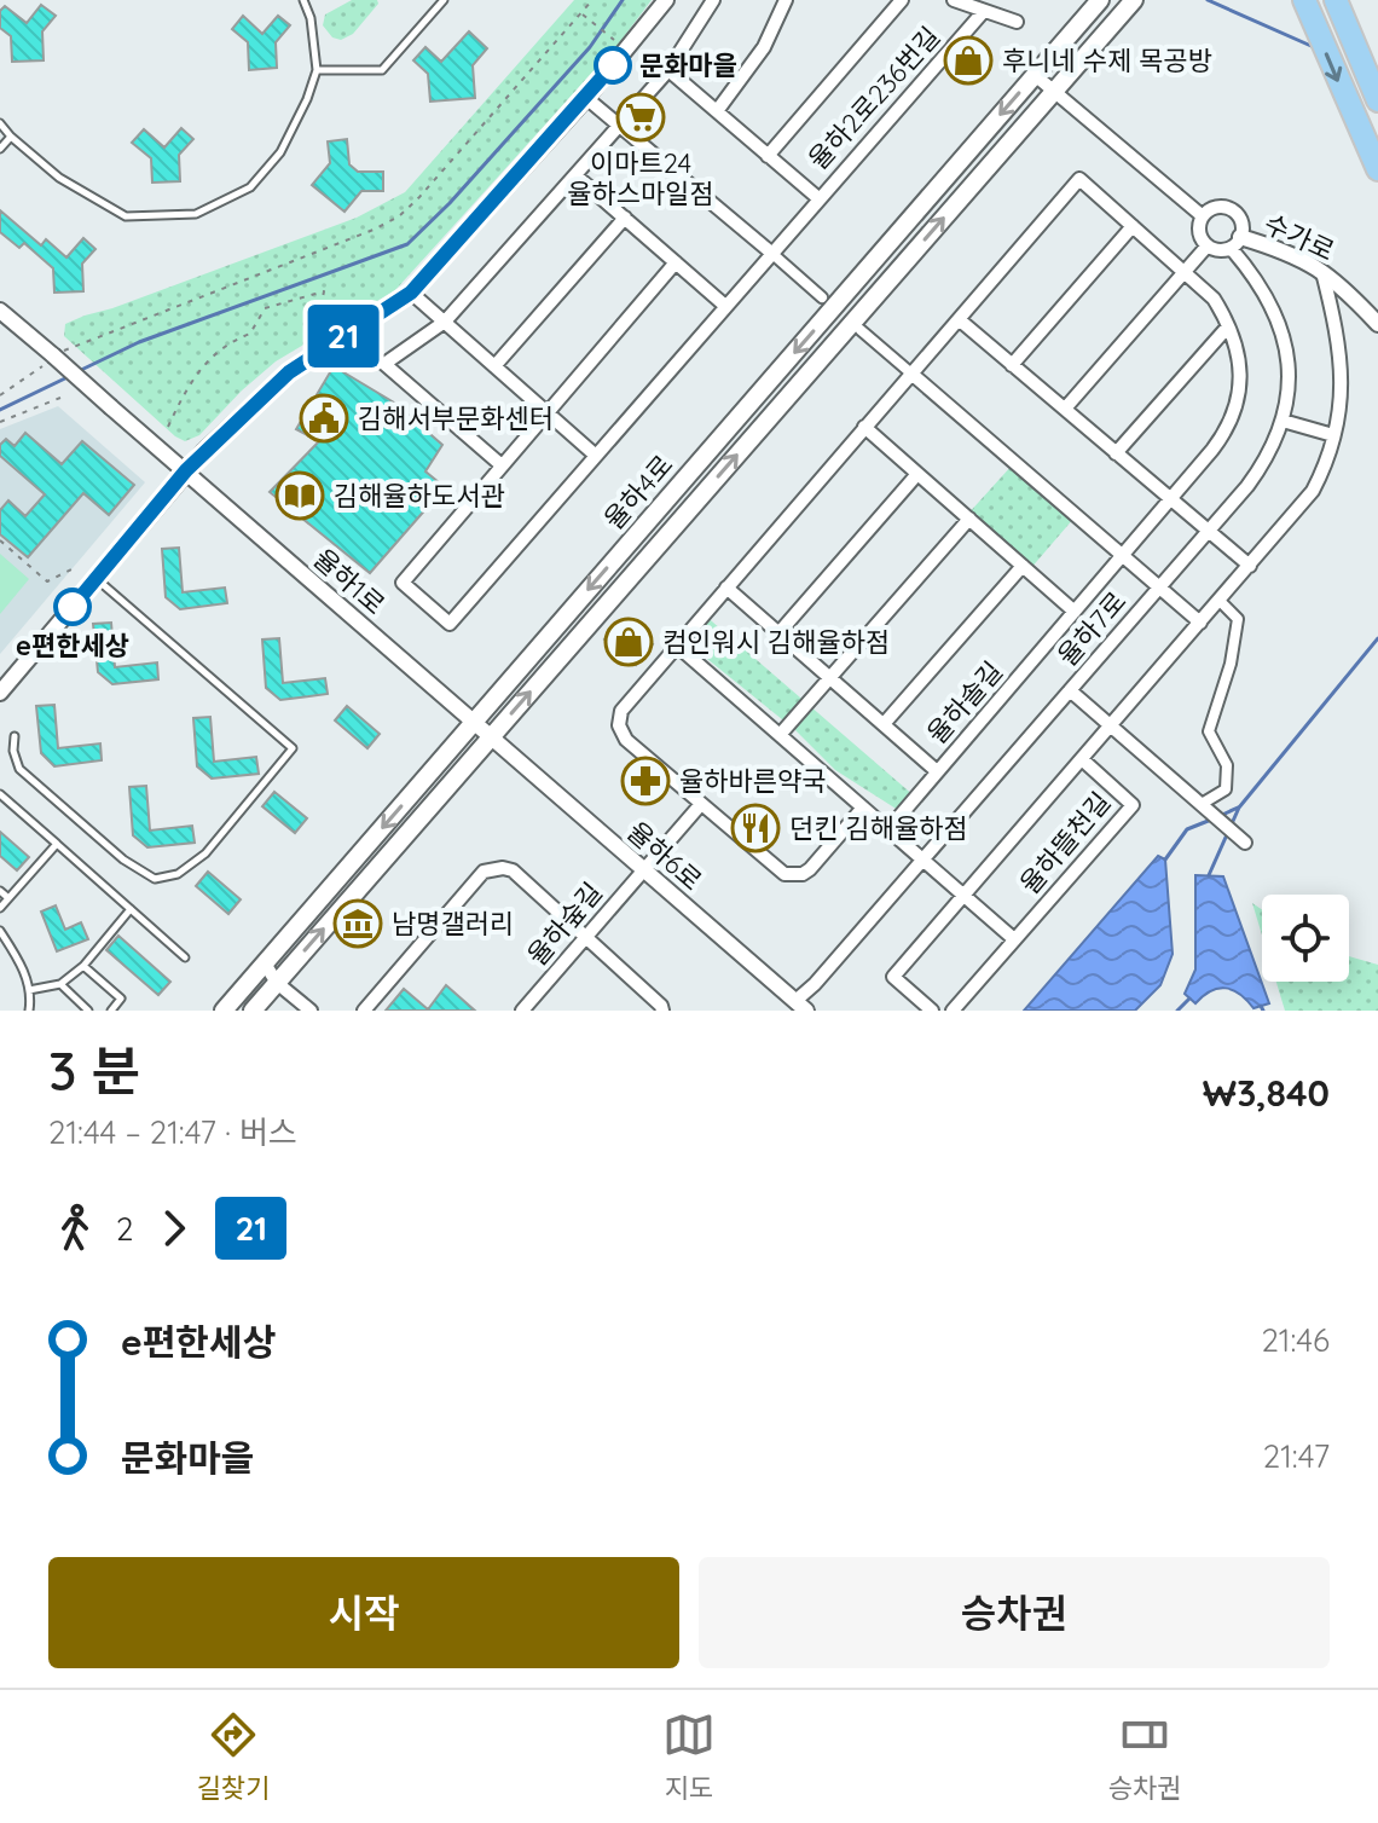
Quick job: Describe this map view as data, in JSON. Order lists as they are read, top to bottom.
{
  "streets": {
    "main road": ["율하4로"],
    "street": [
      "율하2로236번길",
      "수가로",
      "율하1로",
      "율하7로",
      "율하솔길",
      "율하뜰천길",
      "율하6로",
      "율하숲길"
    ]
  },
  "crossings": [
    ["수가로", "율하7로"],
    ["율하4로", "율하1로"],
    ["율하4로", "율하6로"],
    ["율하1로", "율하6로"],
    ["율하7로", "율하6로"],
    ["율하6로", "율하숲길"]
  ],
  "places": {
    "shop": ["후니네 수제 목공방", "컴인워시 김해율하점"],
    "other": ["문화마을", "e편한세상"],
    "supermarket": ["이마트24 율하스마일점"],
    "public building": ["김해서부문화센터"],
    "library": ["김해율하도서관"],
    "pharmacy": ["율하바른약국"],
    "restaurant": ["던킨 김해율하점"],
    "museum": ["남명갤러리"]
  },
  "lines": ["bus line 21"],
  "page": {
    "on_map": "21",
    "heading": ["3 분", "21:44 – 21:47 · 버스", "₩3,840"],
    "legs": ["2", "21"],
    "list": [
      {
        "name": "e편한세상",
        "value": "21:46"
      },
      {
        "name": "문화마을",
        "value": "21:47"
      }
    ],
    "buttons": ["시작", "승차권"],
    "tabs": ["길찾기", "지도", "승차권"]
  }
}
